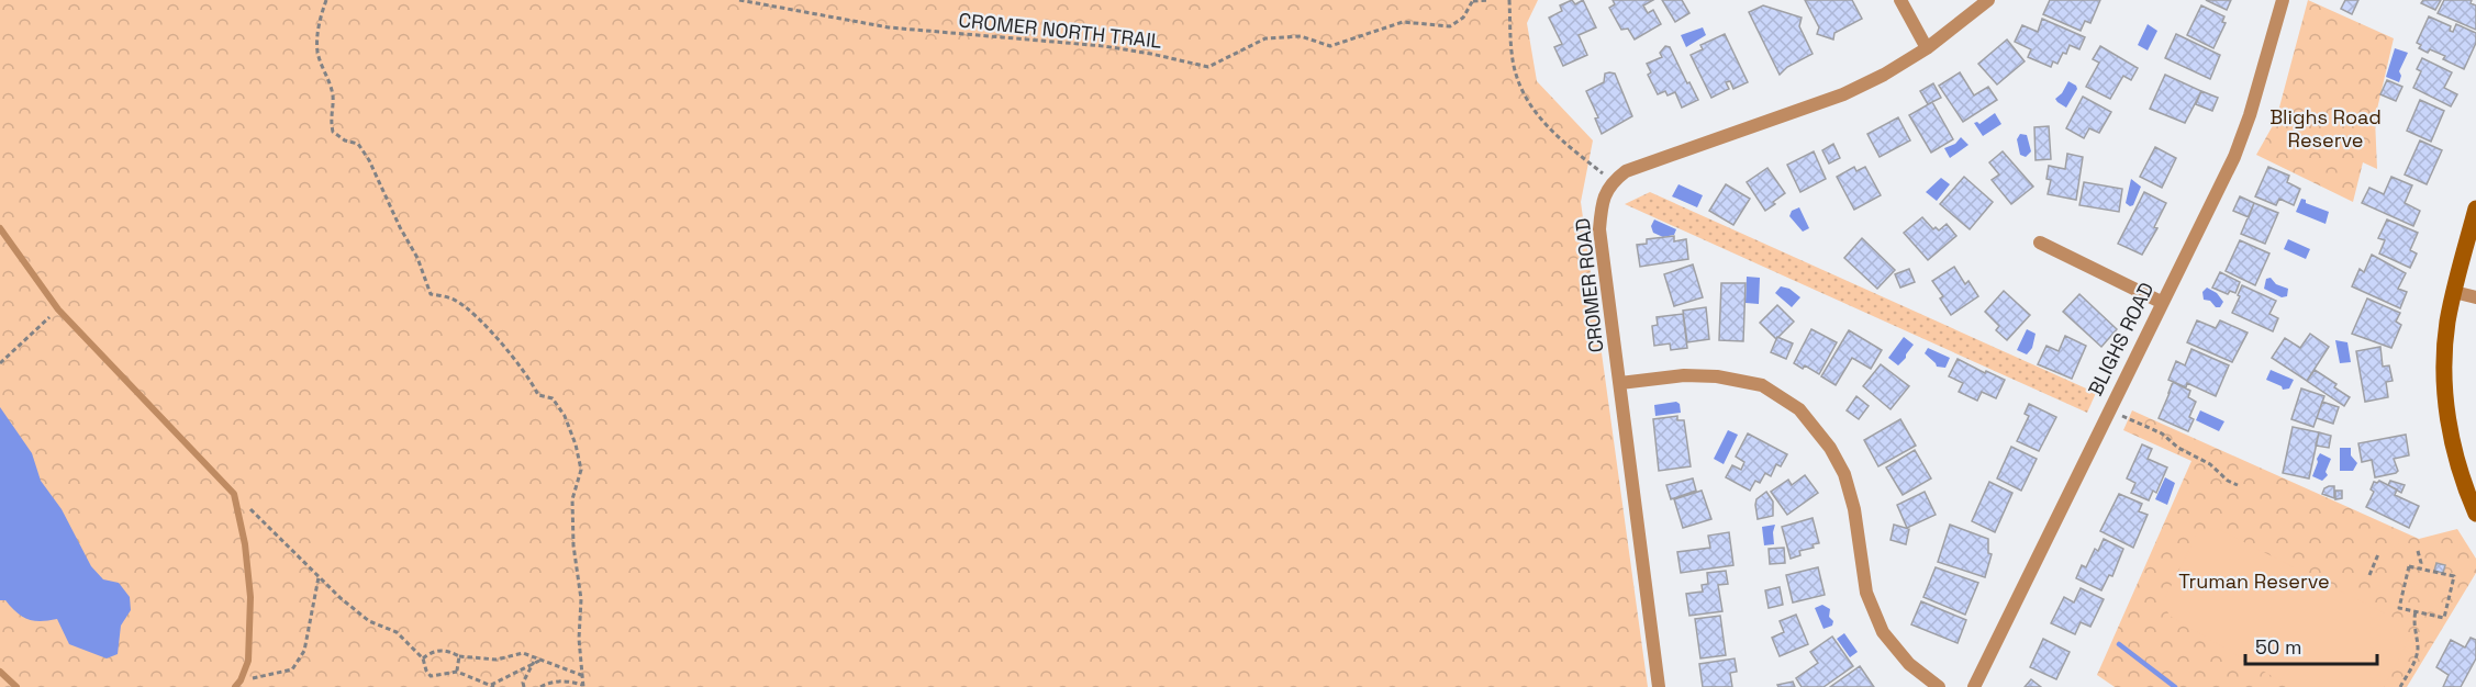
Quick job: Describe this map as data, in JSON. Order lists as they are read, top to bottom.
{
  "streets": {
    "street": ["CROMER ROAD", "BLIGHS ROAD"],
    "path": ["CROMER NORTH TRAIL"]
  },
  "parks": ["Blighs Road Reserve", "Truman Reserve"],
  "scale_bar": "50 m"
}
